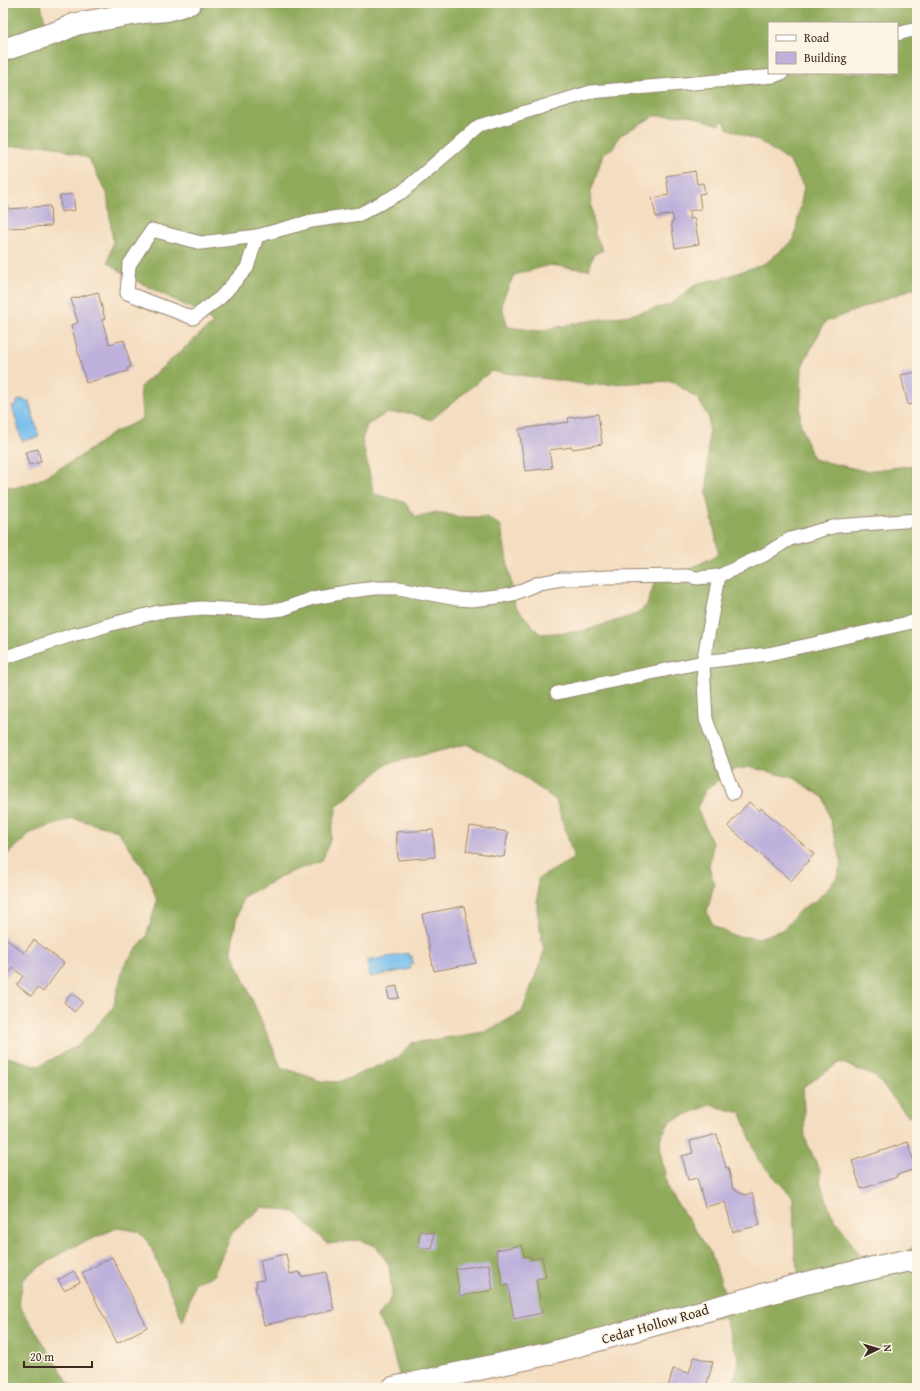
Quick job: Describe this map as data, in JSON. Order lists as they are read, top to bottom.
{
  "streets": {
    "street": ["Cedar Hollow Road"]
  },
  "legend": ["Road", "Building"],
  "scale_bar": "20 m",
  "north": "right"
}
